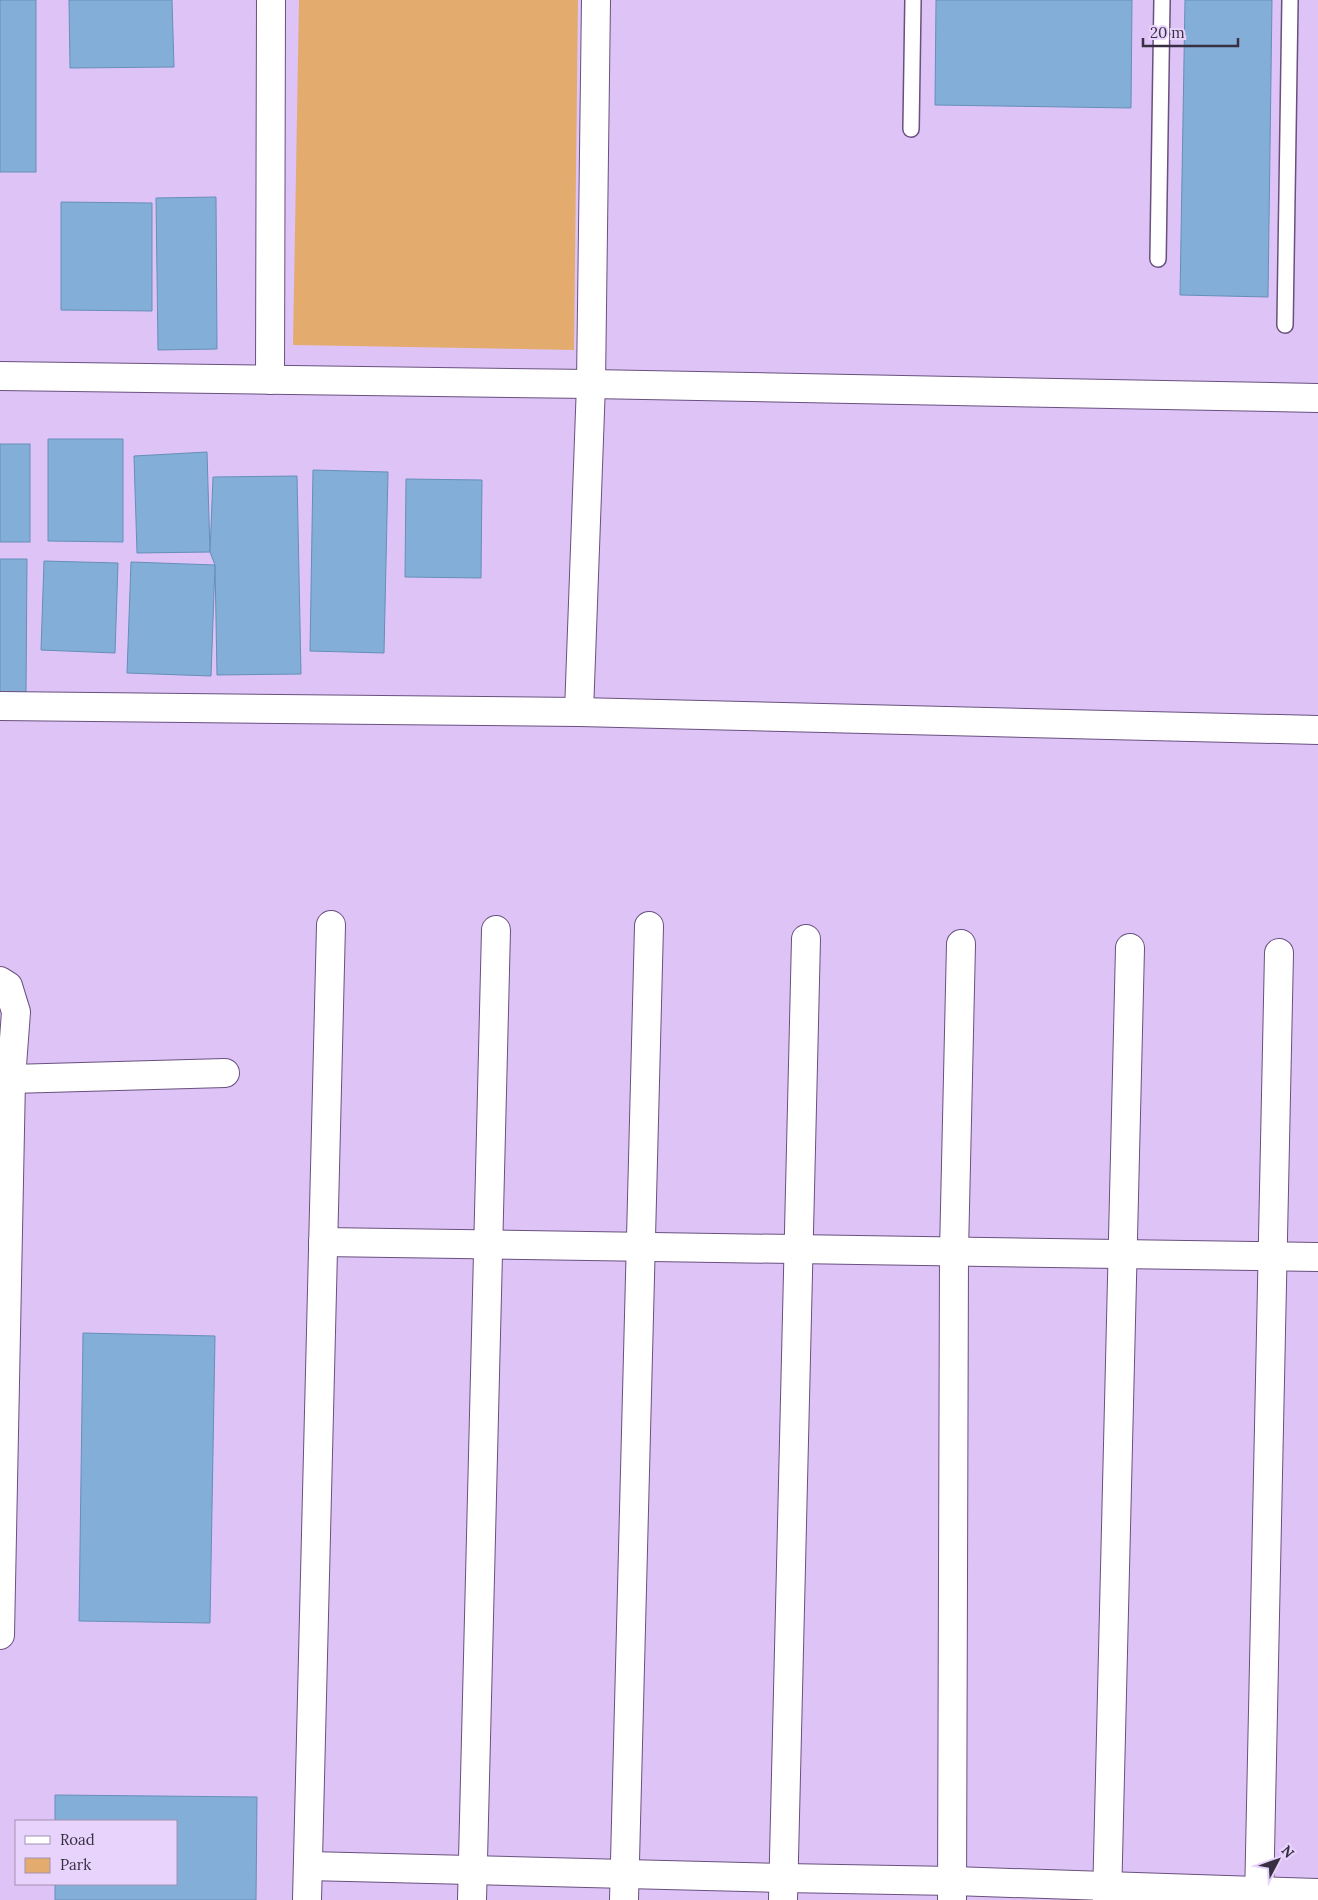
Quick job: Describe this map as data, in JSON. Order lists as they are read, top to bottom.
{
  "legend": ["Road", "Park"],
  "scale_bar": "20 m",
  "north": "top right"
}
